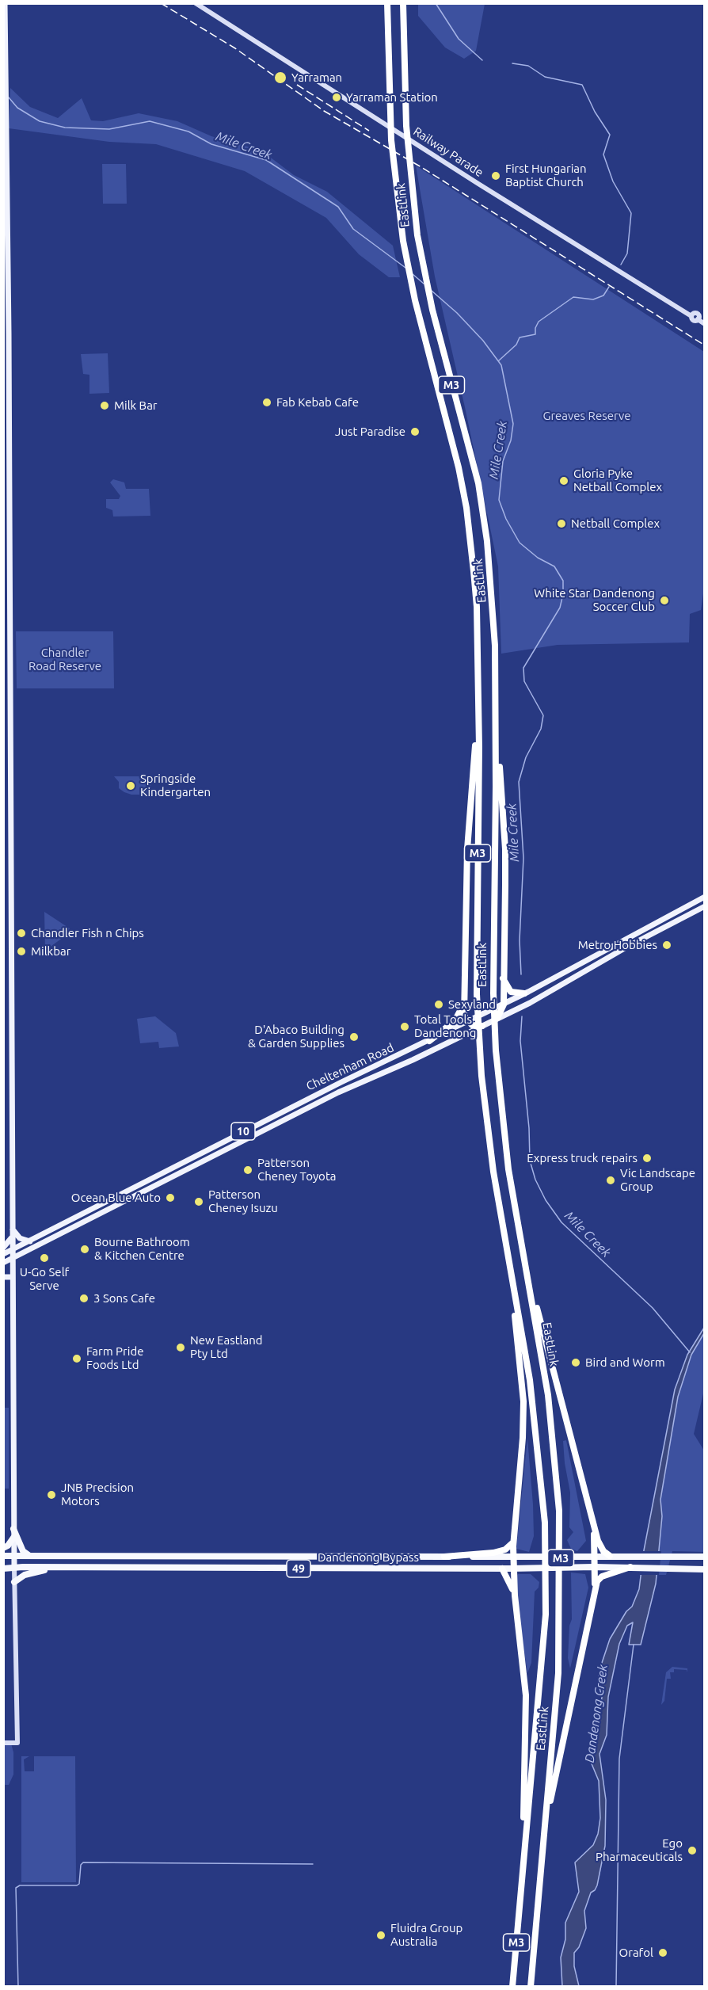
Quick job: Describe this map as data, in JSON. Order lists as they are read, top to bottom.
{
  "streets": {
    "highway": [
      "EastLink",
      "M3",
      "Dandenong Bypass",
      "49"
    ],
    "main road": ["Railway Parade", "Cheltenham Road", "10"]
  },
  "water": ["Mile Creek", "Dandenong Creek"],
  "parks": ["Greaves Reserve", "Chandler Road Reserve"],
  "places": [
    "Yarraman",
    "Yarraman Station",
    "First Hungarian Baptist Church",
    "Fab Kebab Cafe",
    "Milk Bar",
    "Just Paradise",
    "Gloria Pyke Netball Complex",
    "Netball Complex",
    "White Star Dandenong Soccer Club",
    "Springside Kindergarten",
    "Chandler Fish n Chips",
    "Metro Hobbies",
    "Milkbar",
    "Sexyland",
    "Total Tools Dandenong",
    "D'Abaco Building & Garden Supplies",
    "Express truck repairs",
    "Patterson Cheney Toyota",
    "Vic Landscape Group",
    "Ocean Blue Auto",
    "Patterson Cheney Isuzu",
    "Bourne Bathroom & Kitchen Centre",
    "U-Go Self Serve",
    "3 Sons Cafe",
    "New Eastland Pty Ltd",
    "Farm Pride Foods Ltd",
    "Bird and Worm",
    "JNB Precision Motors",
    "Ego Pharmaceuticals",
    "Fluidra Group Australia",
    "Orafol"
  ]
}
